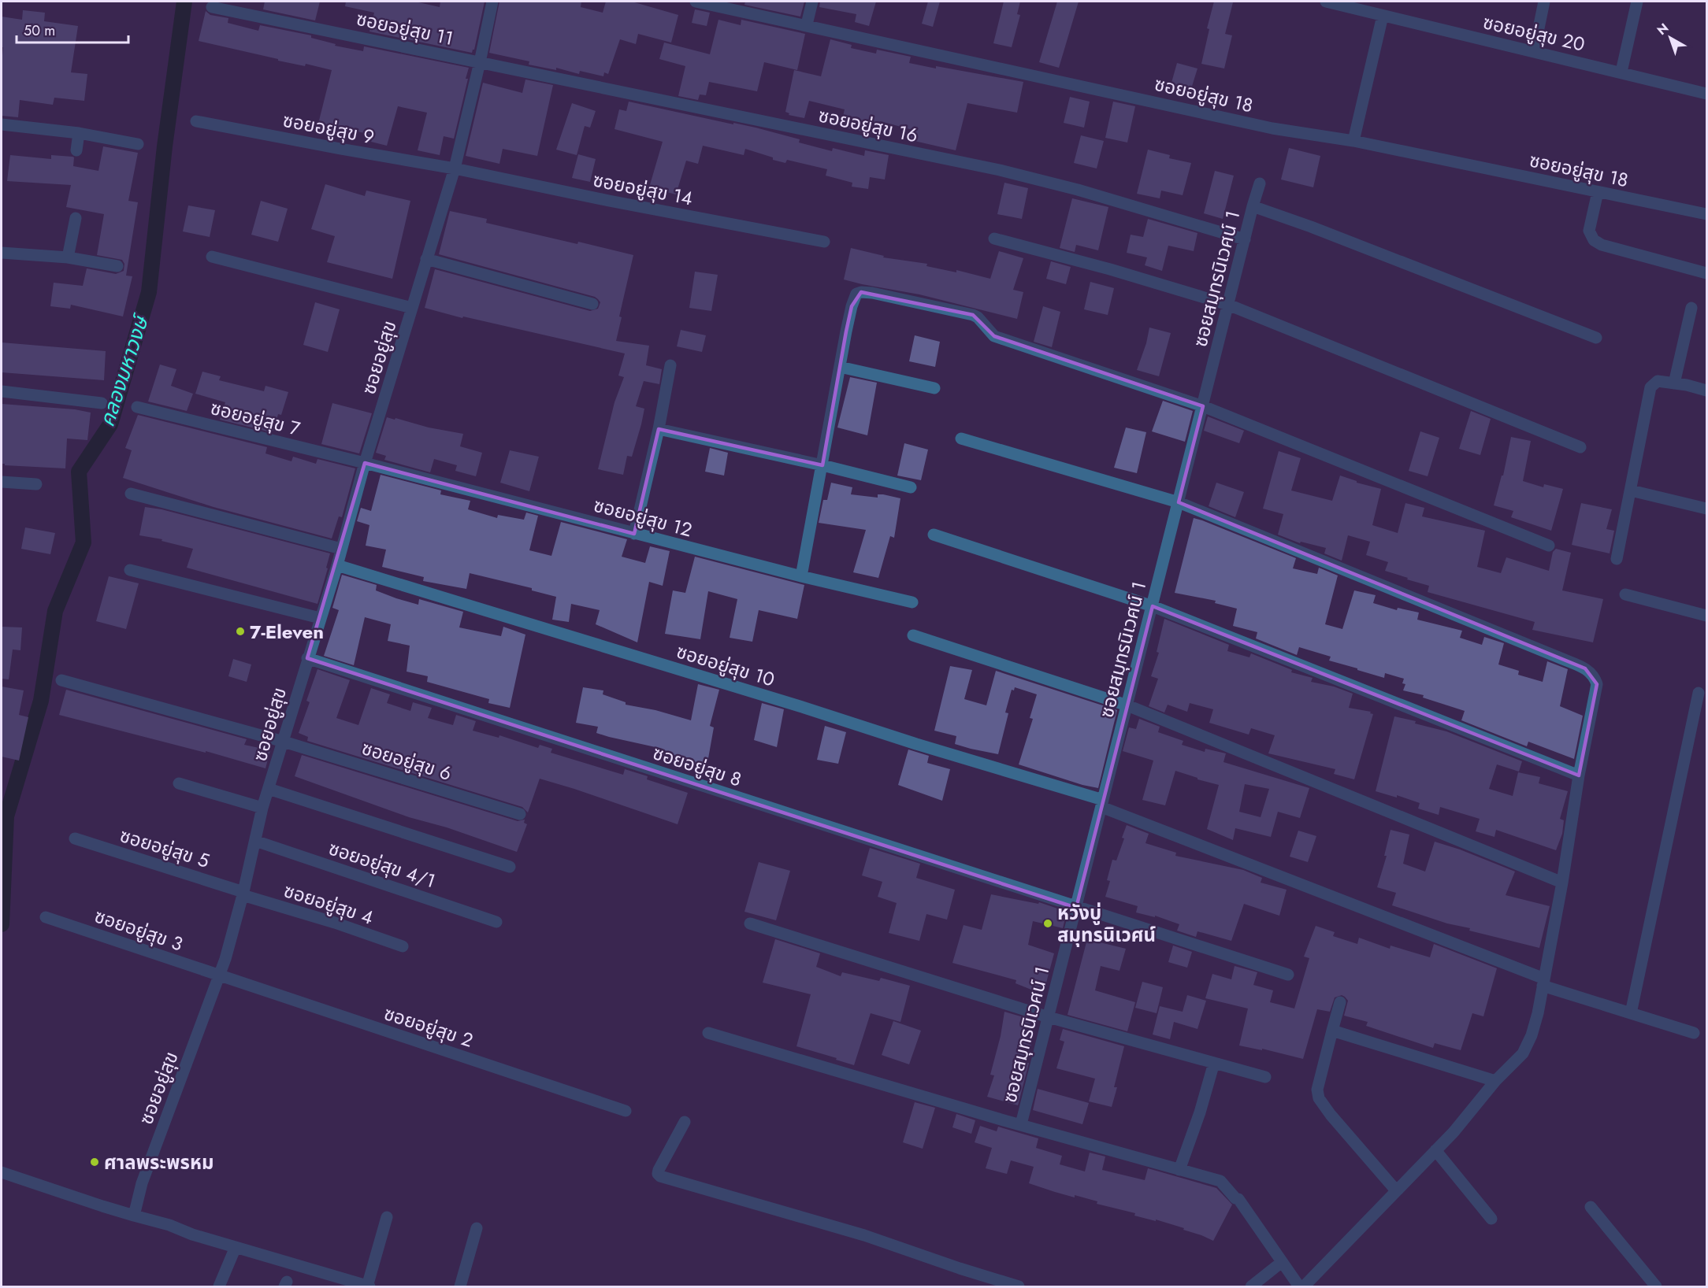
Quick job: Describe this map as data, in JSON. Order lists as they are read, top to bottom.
{
  "streets": {
    "street": [
      "ซอยอยู่สุข 11",
      "ซอยอยู่สุข 20",
      "ซอยอยู่สุข 18",
      "ซอยอยู่สุข 16",
      "ซอยอยู่สุข 9",
      "ซอยอยู่สุข 14",
      "ซอยสมุทรนิเวศน์ 1",
      "ซอยอยู่สุข",
      "ซอยอยู่สุข 7",
      "ซอยอยู่สุข 12",
      "ซอยอยู่สุข 10",
      "ซอยอยู่สุข 6",
      "ซอยอยู่สุข 8",
      "ซอยอยู่สุข 5",
      "ซอยอยู่สุข 4/1",
      "ซอยอยู่สุข 4",
      "ซอยอยู่สุข 3",
      "ซอยอยู่สุข 2"
    ]
  },
  "crossings": [
    ["ซอยอยู่สุข 11", "ซอยอยู่สุข 16"],
    ["ซอยอยู่สุข 11", "ซอยอยู่สุข"],
    ["ซอยอยู่สุข 16", "ซอยสมุทรนิเวศน์ 1"],
    ["ซอยอยู่สุข 16", "ซอยอยู่สุข"],
    ["ซอยอยู่สุข 9", "ซอยอยู่สุข 14"],
    ["ซอยอยู่สุข 9", "ซอยอยู่สุข"],
    ["ซอยอยู่สุข 14", "ซอยอยู่สุข"],
    ["ซอยสมุทรนิเวศน์ 1", "ซอยอยู่สุข 10"],
    ["ซอยสมุทรนิเวศน์ 1", "ซอยอยู่สุข 8"],
    ["ซอยอยู่สุข", "ซอยอยู่สุข 7"],
    ["ซอยอยู่สุข", "ซอยอยู่สุข 12"],
    ["ซอยอยู่สุข", "ซอยอยู่สุข 10"],
    ["ซอยอยู่สุข", "ซอยอยู่สุข 6"],
    ["ซอยอยู่สุข", "ซอยอยู่สุข 8"],
    ["ซอยอยู่สุข", "ซอยอยู่สุข 5"],
    ["ซอยอยู่สุข", "ซอยอยู่สุข 4/1"],
    ["ซอยอยู่สุข", "ซอยอยู่สุข 4"],
    ["ซอยอยู่สุข", "ซอยอยู่สุข 3"],
    ["ซอยอยู่สุข", "ซอยอยู่สุข 2"],
    ["ซอยอยู่สุข 7", "ซอยอยู่สุข 12"],
    ["ซอยอยู่สุข 5", "ซอยอยู่สุข 4"],
    ["ซอยอยู่สุข 3", "ซอยอยู่สุข 2"]
  ],
  "water": ["คลองมหาวงษ์"],
  "places": ["7-Eleven", "หวังบู่ สมุทรนิเวศน์", "ศาลพระพรหม"],
  "scale_bar": "50 m",
  "north": "top left"
}
